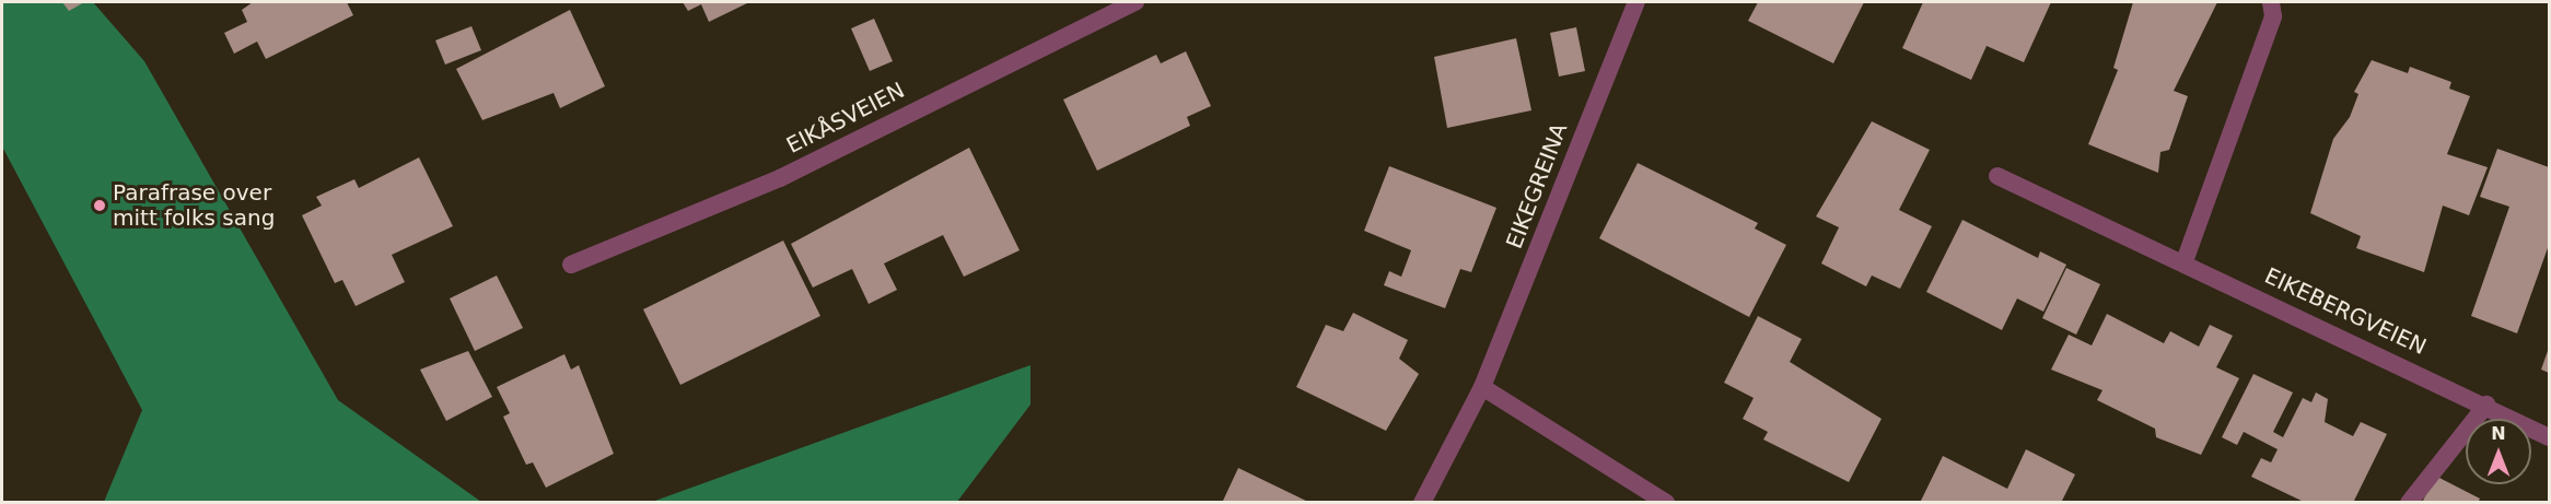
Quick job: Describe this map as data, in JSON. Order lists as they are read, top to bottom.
{
  "streets": {
    "street": ["EIKÅSVEIEN", "EIKEGREINA", "EIKEBERGVEIEN"]
  },
  "places": ["Parafrase over mitt folks sang"],
  "north": "top"
}
